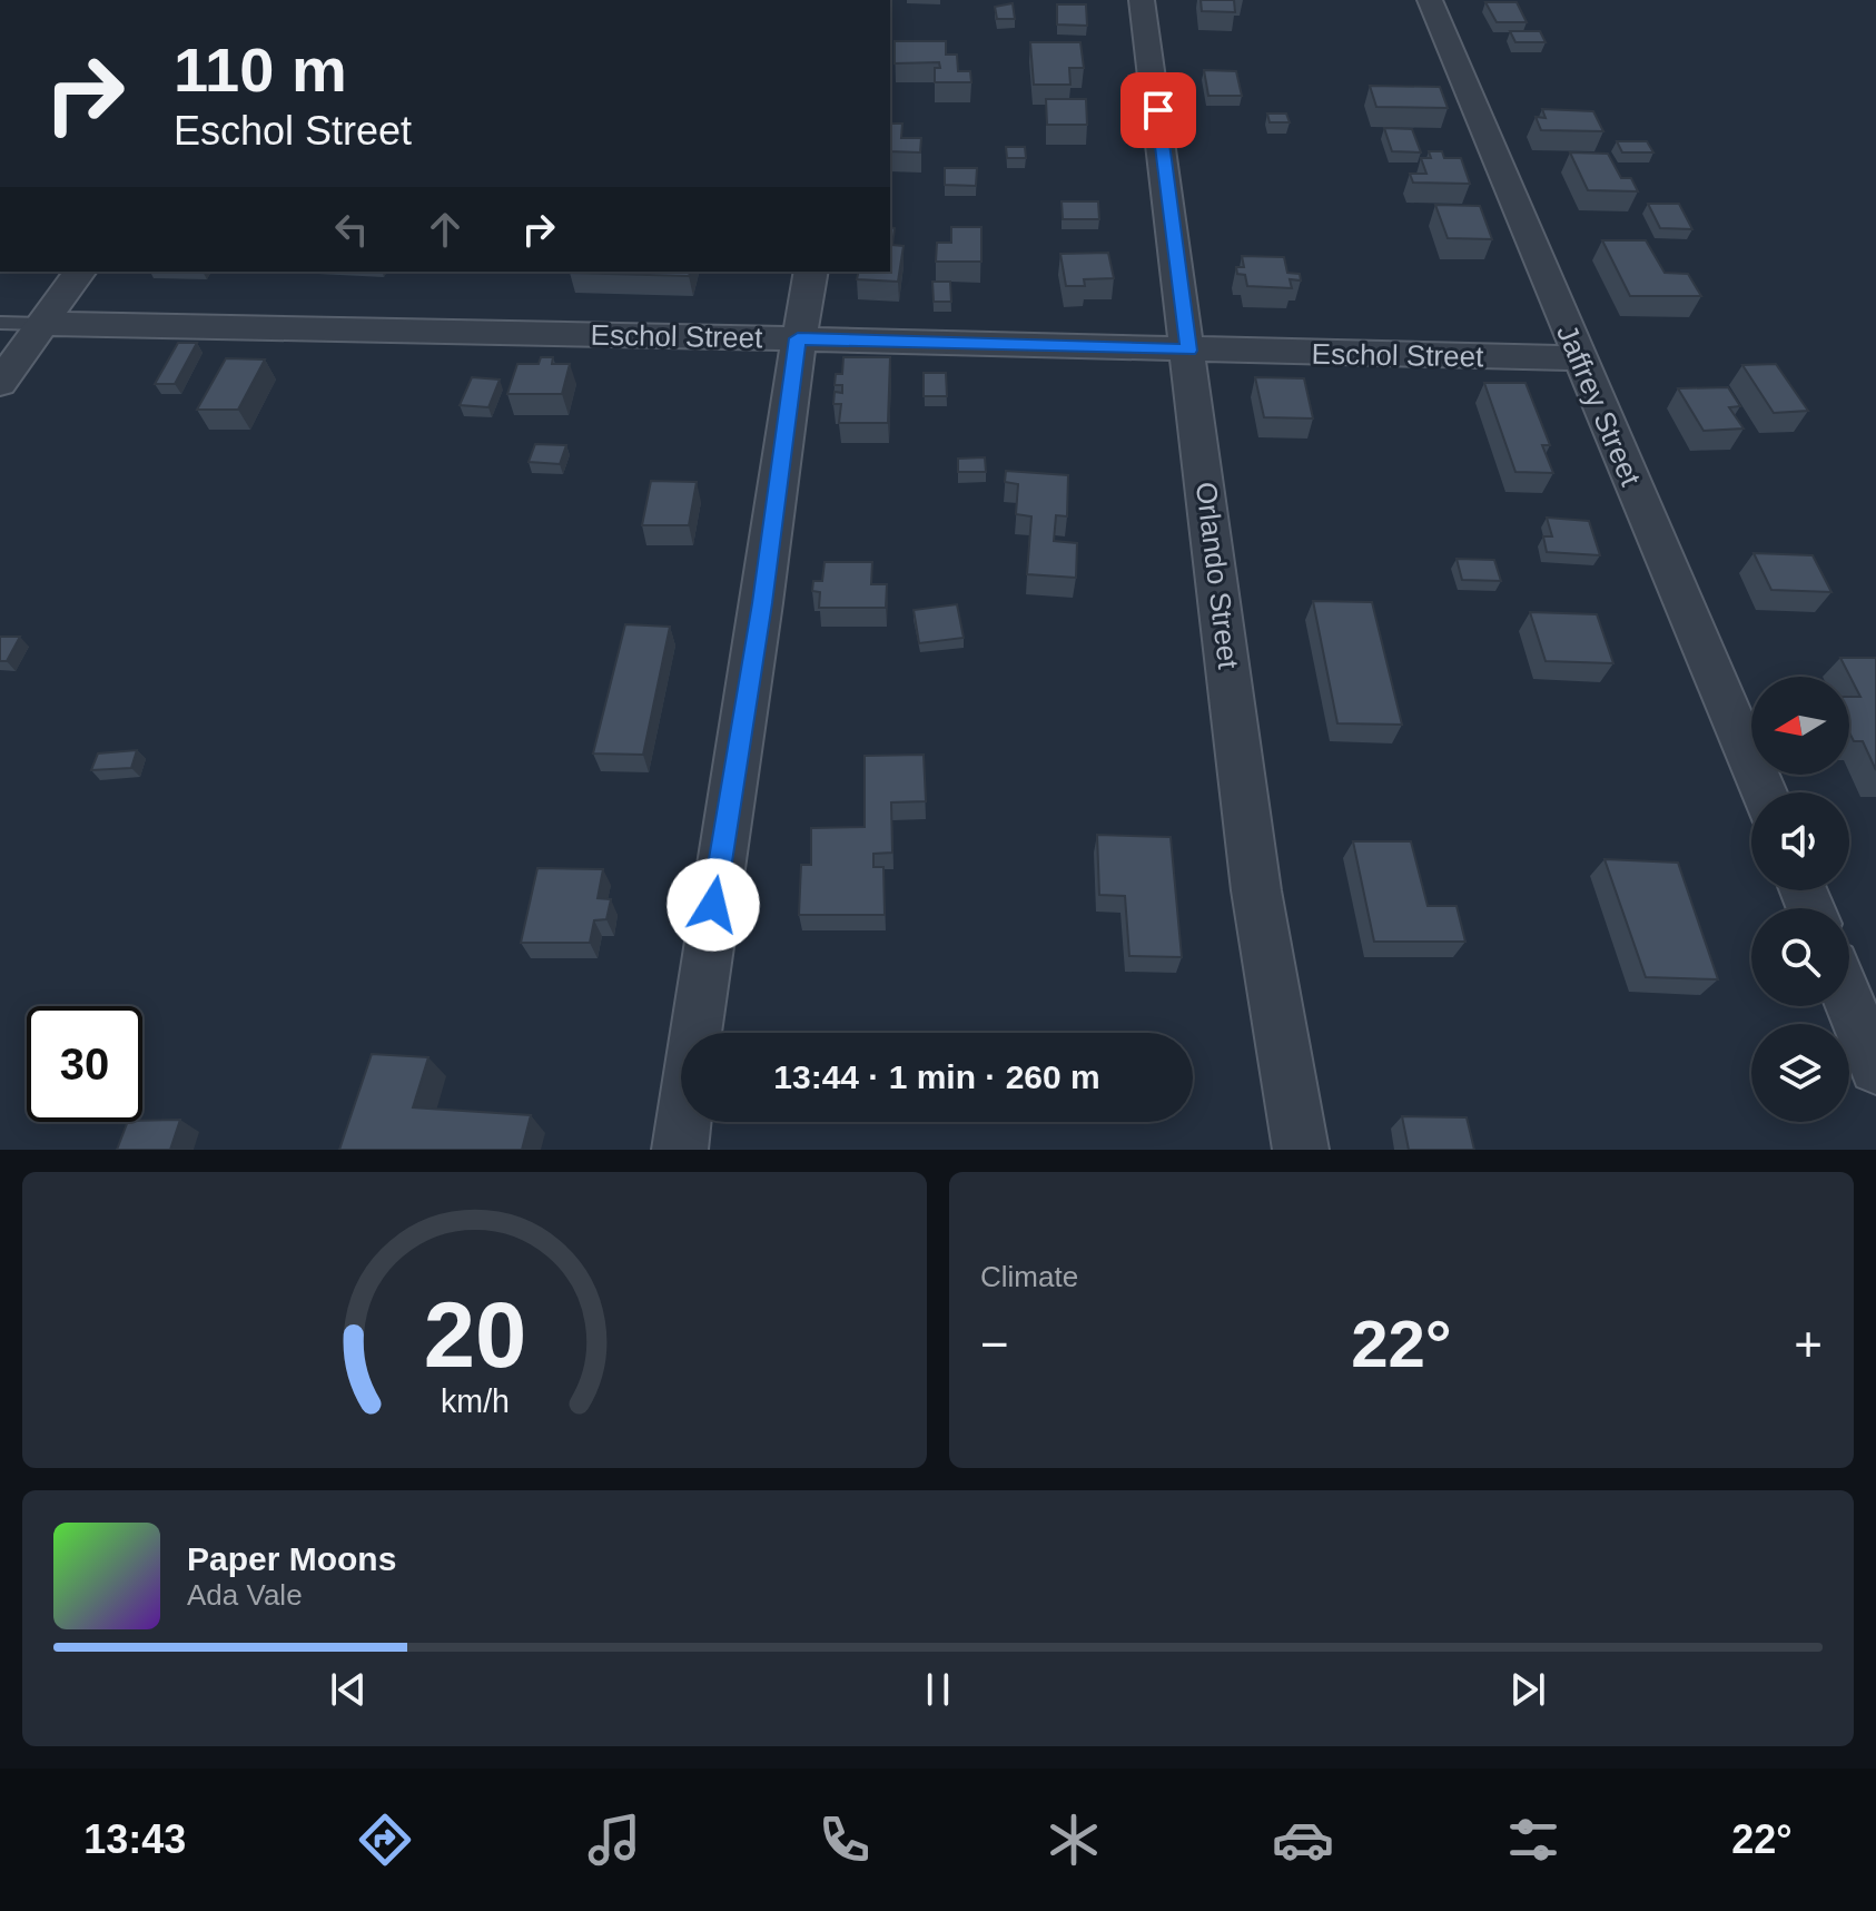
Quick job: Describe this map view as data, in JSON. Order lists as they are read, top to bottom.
{
  "streets": {
    "street": ["Eschol Street", "Jaffrey Street", "Orlando Street"]
  },
  "crossings": [
    ["Eschol Street", "Jaffrey Street"],
    ["Eschol Street", "Orlando Street"]
  ],
  "north": "left",
  "page": {
    "turn": ["110 m", "Eschol Street"],
    "limit": "30",
    "trip": "13:44 · 1 min · 260 m",
    "tile": "Climate",
    "heat": ["−", "22°", "+"],
    "song": ["Paper Moons", "Ada Vale"],
    "tabs": ["13:43", "22°"],
    "gauge": ["20", "km/h"]
  }
}
